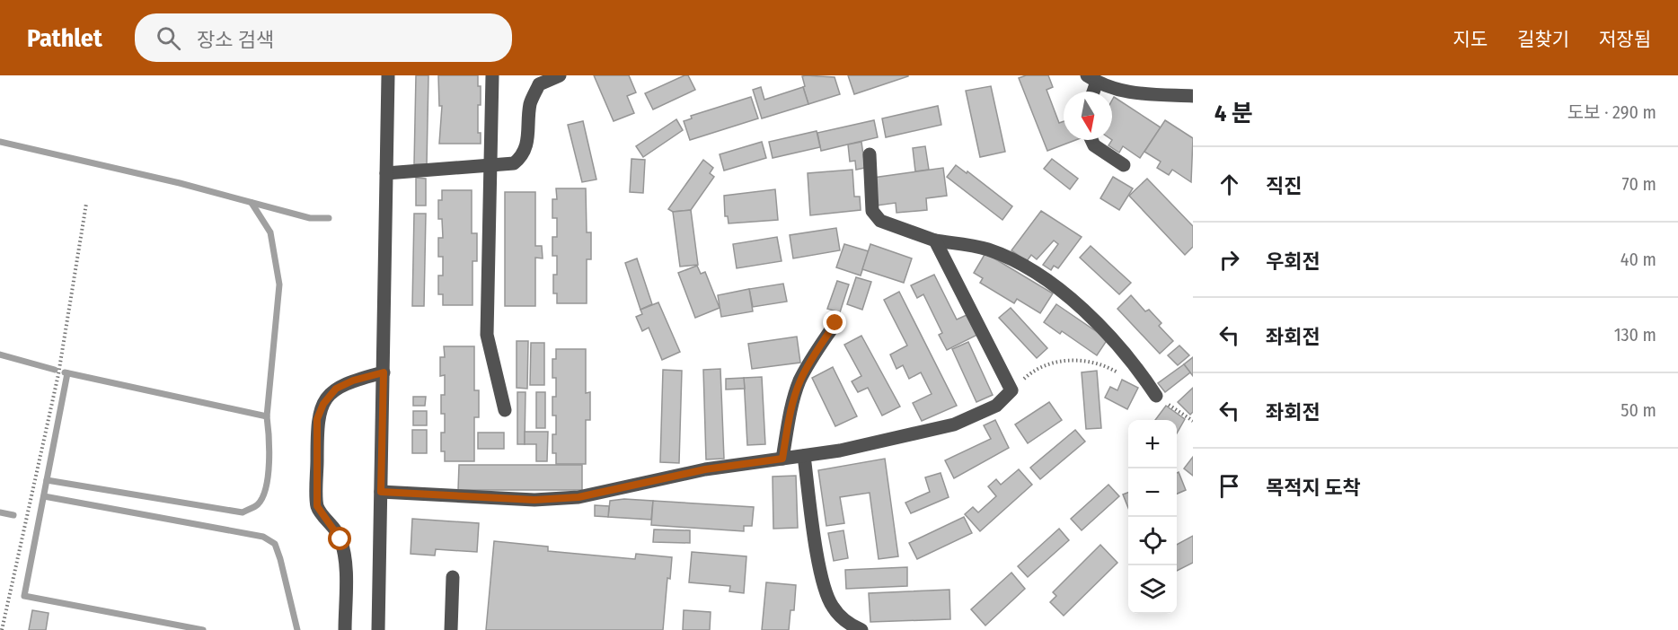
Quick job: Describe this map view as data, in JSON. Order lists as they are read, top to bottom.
{
  "north": "bottom",
  "page": {
    "header": "Pathlet",
    "search": "장소 검색",
    "nav": ["지도", "길찾기", "저장됨"],
    "heading": ["4 분", "도보 · 290 m"],
    "list": [
      ["직진", "70 m"],
      ["우회전", "40 m"],
      ["좌회전", "130 m"],
      ["좌회전", "50 m"],
      "목적지 도착"
    ],
    "map_buttons": ["+", "−"]
  }
}
